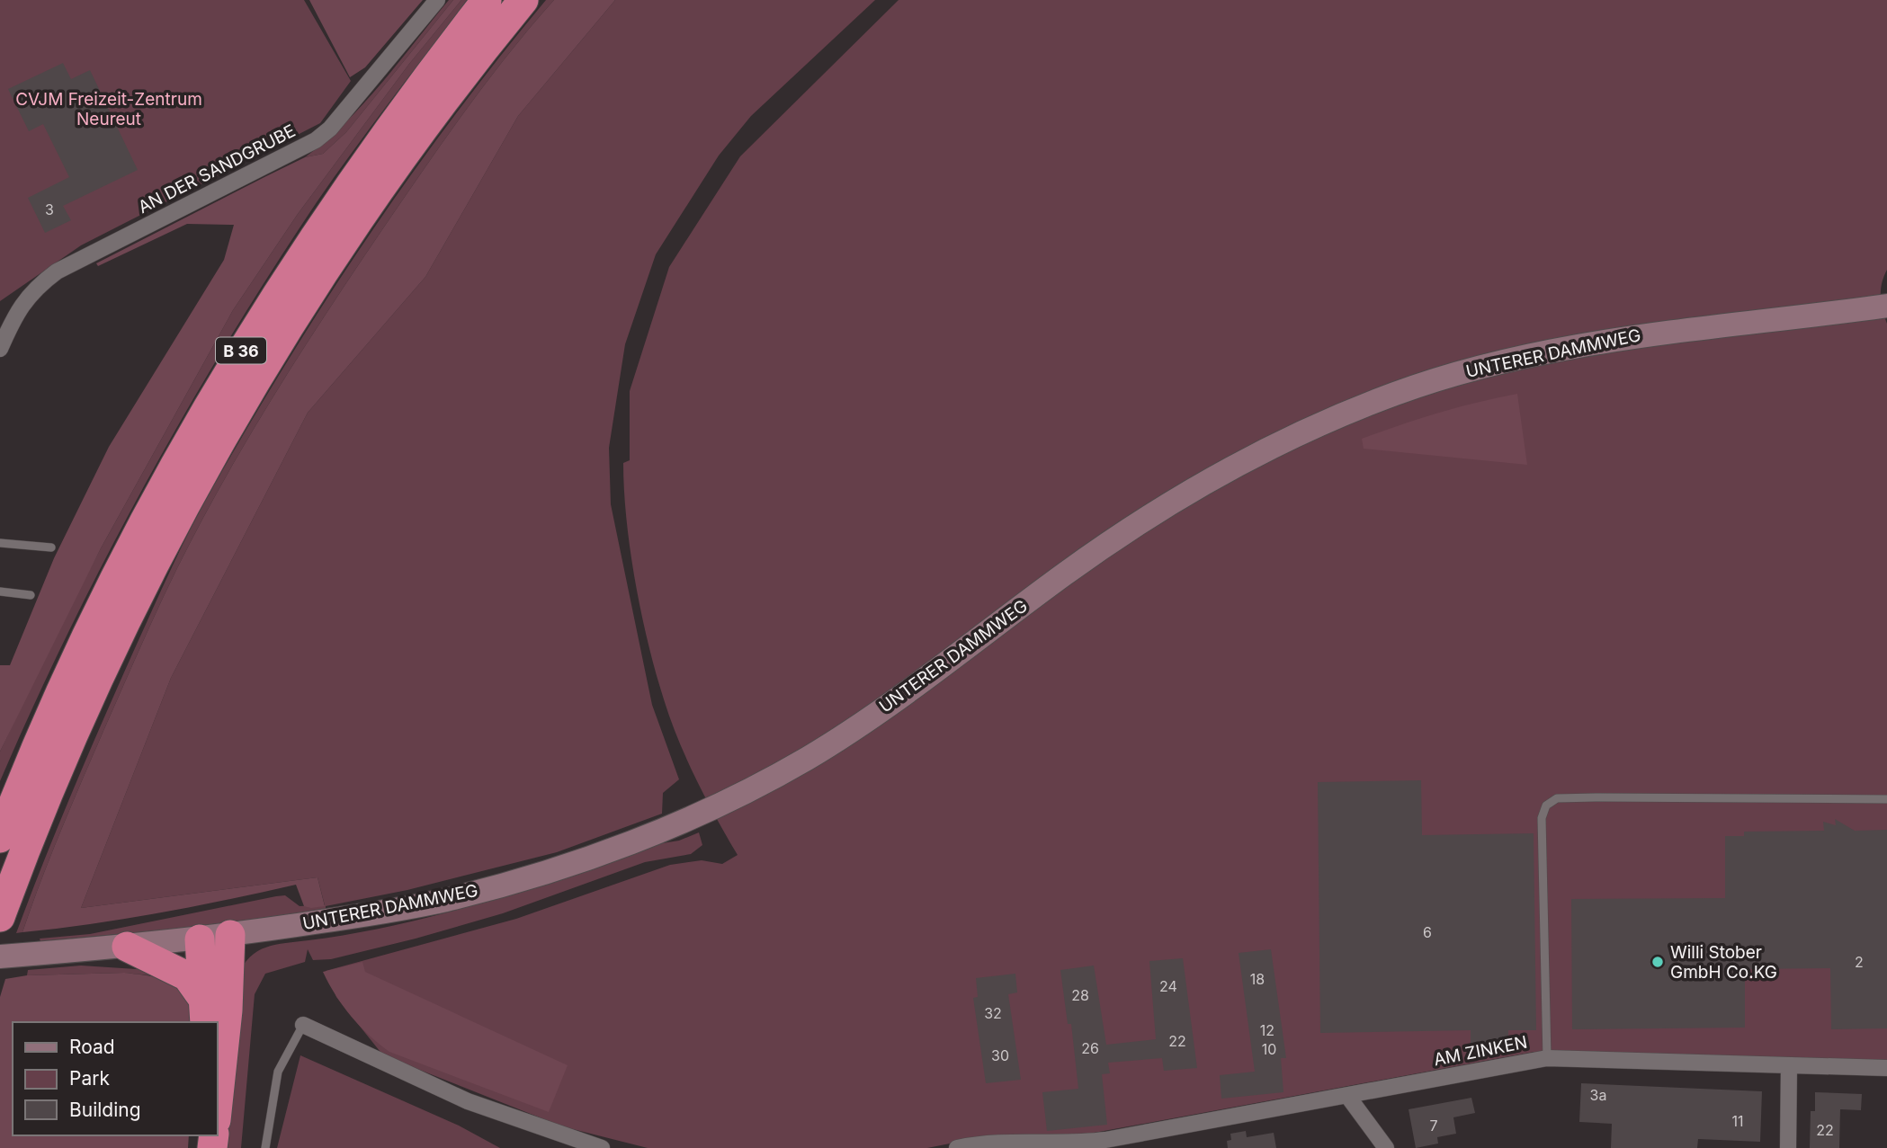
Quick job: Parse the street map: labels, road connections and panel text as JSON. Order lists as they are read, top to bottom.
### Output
{
  "streets": {
    "highway": ["B 36"],
    "main road": ["UNTERER DAMMWEG"],
    "street": ["AN DER SANDGRUBE", "AM ZINKEN"]
  },
  "parks": ["CVJM Freizeit-Zentrum Neureut"],
  "places": ["Willi Stober GmbH Co.KG"],
  "house_numbers": [
    "3",
    "6",
    "2",
    "18",
    "24",
    "28",
    "32",
    "12",
    "22",
    "26",
    "10",
    "30",
    "3a",
    "11",
    "7",
    "22"
  ],
  "legend": ["Road", "Park", "Building"]
}
